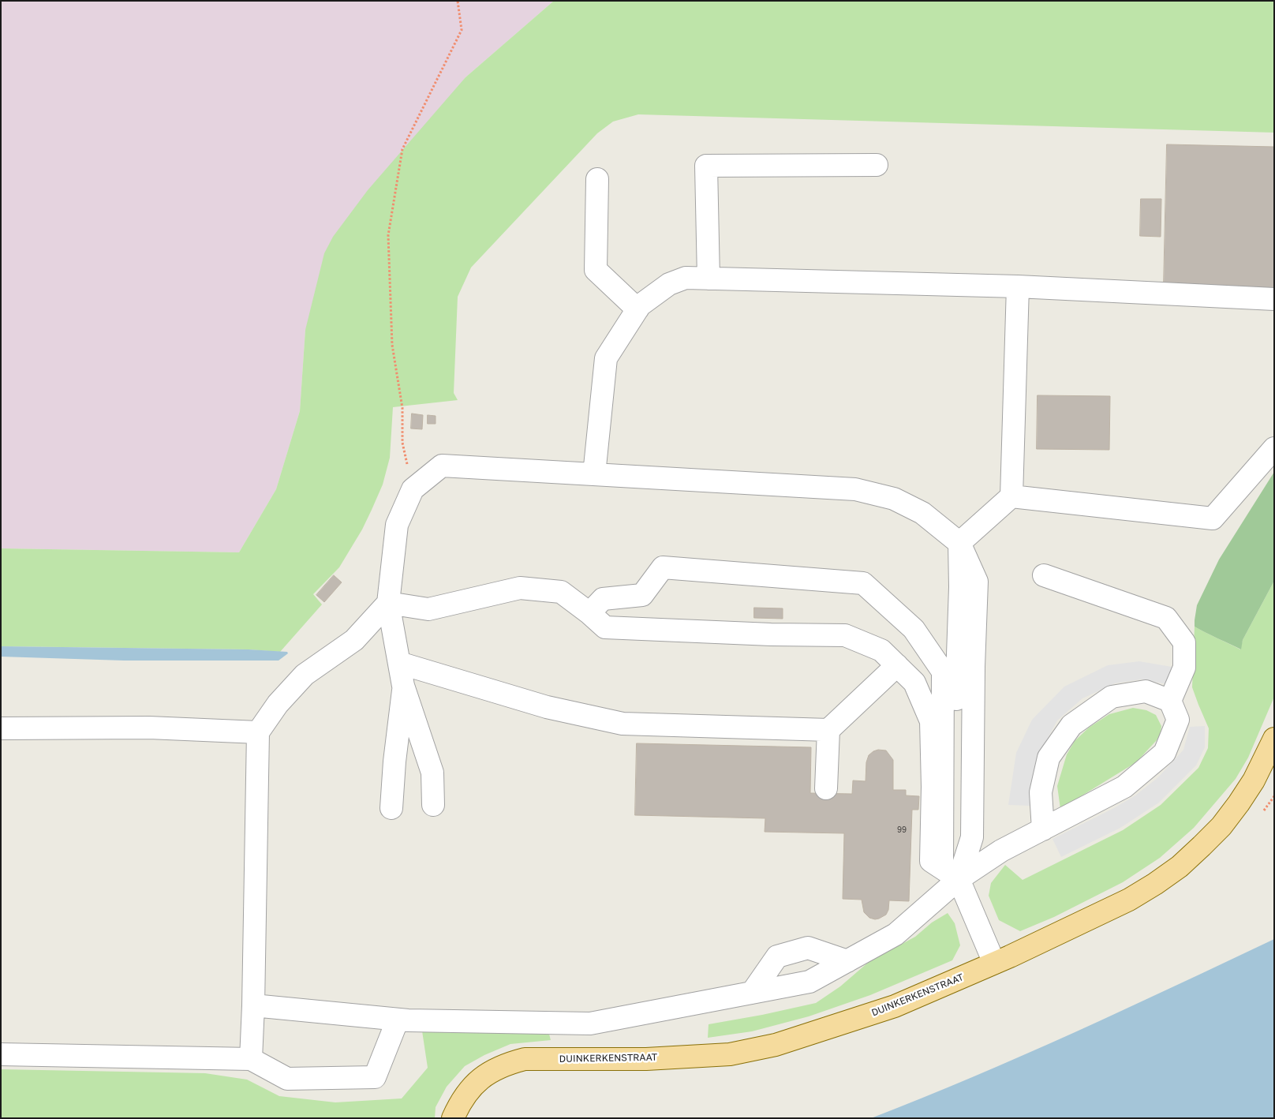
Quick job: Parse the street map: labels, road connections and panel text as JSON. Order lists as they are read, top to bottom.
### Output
{
  "streets": {
    "main road": ["DUINKERKENSTRAAT"]
  },
  "house_numbers": ["99"]
}
